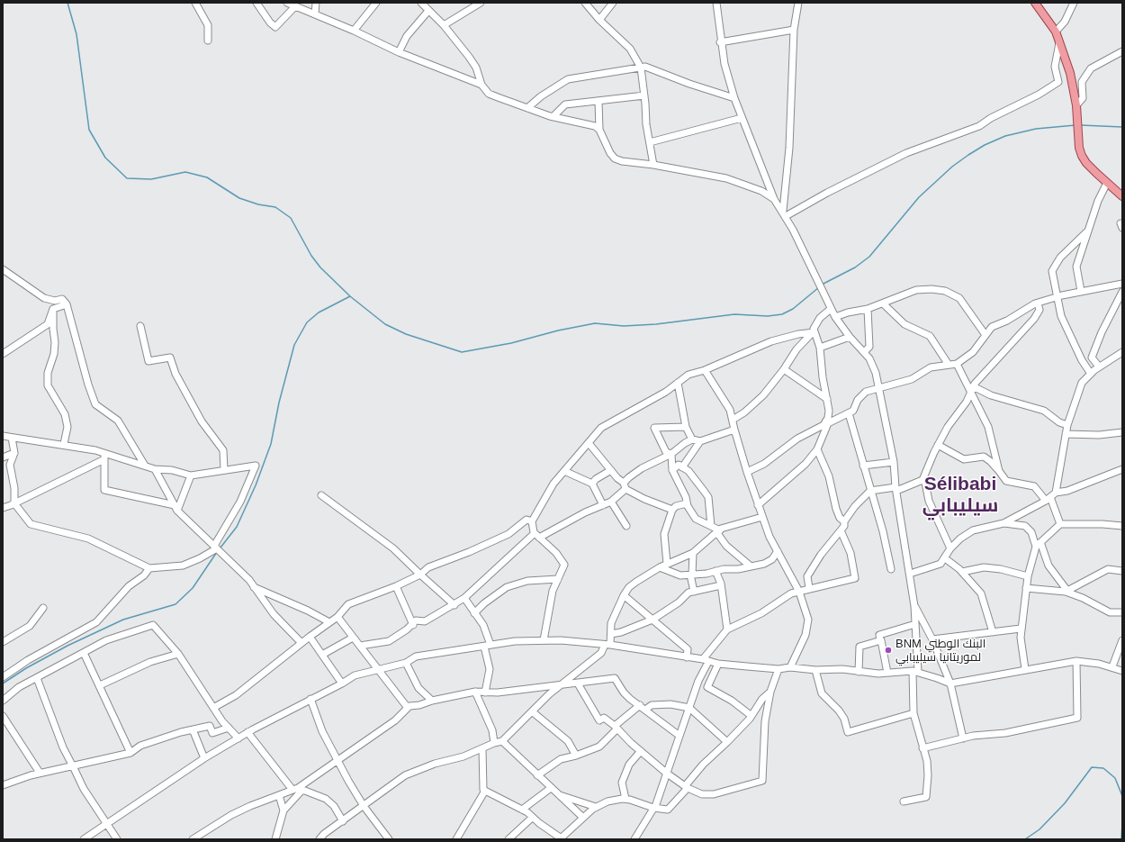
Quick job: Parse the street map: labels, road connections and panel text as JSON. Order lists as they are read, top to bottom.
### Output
{
  "districts": ["Sélibabi سيليبابي"],
  "places": ["BNM البنك الوطني لموريتانيا سيليبابي"]
}
